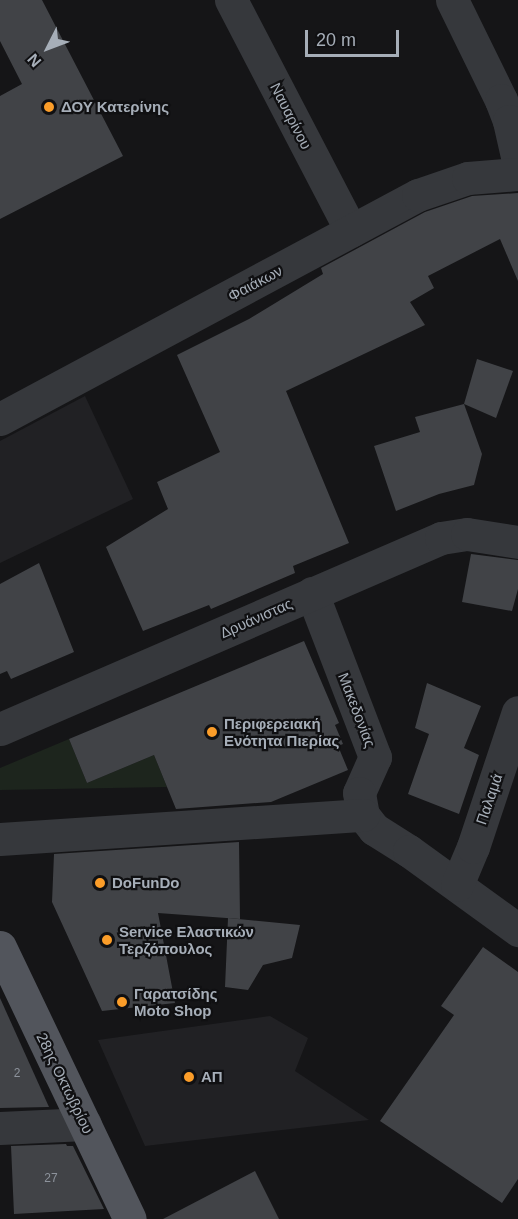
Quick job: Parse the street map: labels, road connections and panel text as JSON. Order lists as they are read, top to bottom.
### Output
{
  "streets": {
    "main road": ["28ης Οκτωβρίου"],
    "street": [
      "Ναυαρίνου",
      "Φαιάκων",
      "Δρυάνιστας",
      "Μακεδονίας",
      "Παλαμά"
    ]
  },
  "crossings": [
    ["Ναυαρίνου", "Φαιάκων"],
    ["Δρυάνιστας", "Μακεδονίας"]
  ],
  "places": [
    "ΔΟΥ Κατερίνης",
    "Περιφερειακή Ενότητα Πιερίας",
    "DoFunDo",
    "Service Ελαστικών Τερζόπουλος",
    "Γαρατσίδης Moto Shop",
    "ΑΠ"
  ],
  "house_numbers": ["2", "27"],
  "scale_bar": "20 m",
  "north": "bottom left"
}
